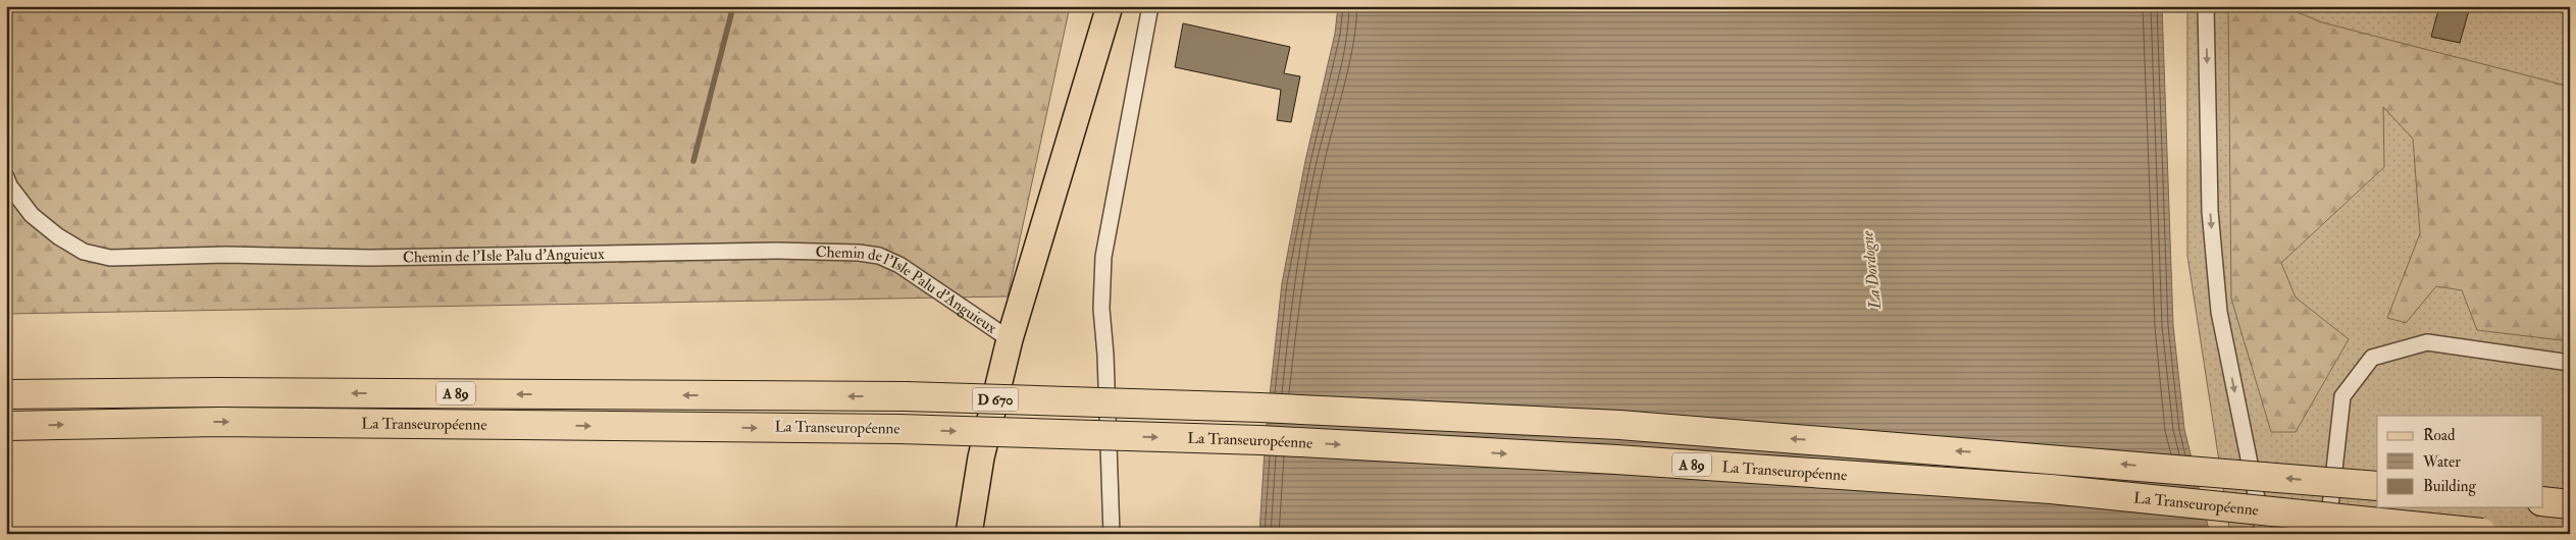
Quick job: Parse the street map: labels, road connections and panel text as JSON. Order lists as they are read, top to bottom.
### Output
{
  "streets": {
    "highway": ["A 89", "La Transeuropéenne"],
    "main road": ["D 670"],
    "street": ["Chemin de l'Isle Palu d’Anguieux"]
  },
  "crossings": [
    ["Chemin de l'Isle Palu d’Anguieux", "D 670"]
  ],
  "water": ["La Dordogne"],
  "legend": ["Road", "Water", "Building"]
}
